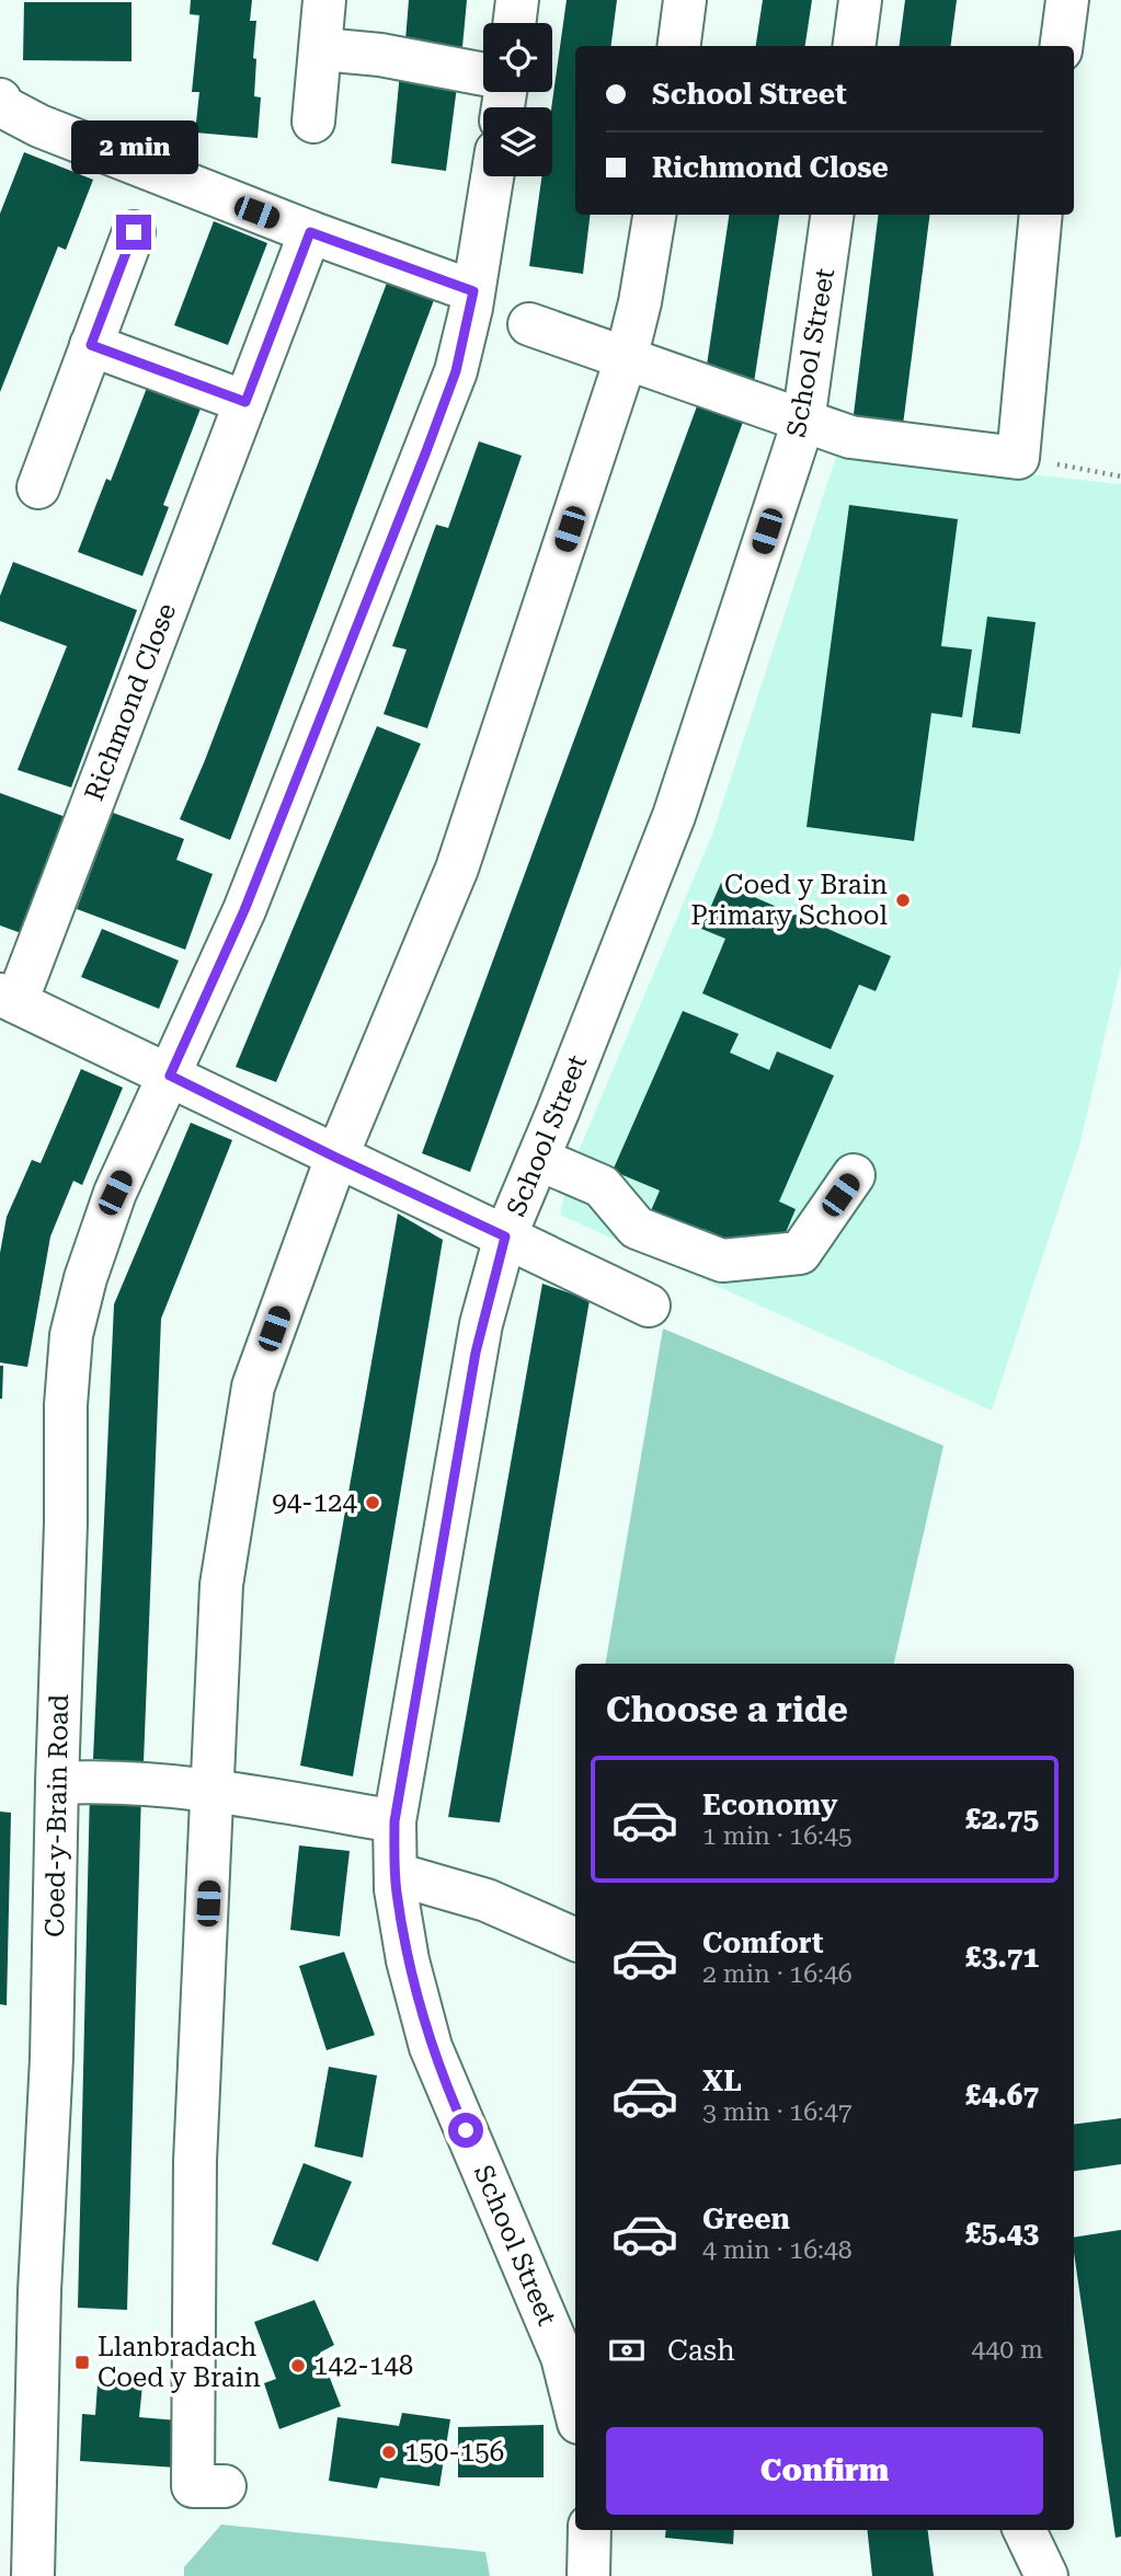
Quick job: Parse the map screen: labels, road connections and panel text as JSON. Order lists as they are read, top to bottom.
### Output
{
  "streets": {
    "street": ["School Street", "Richmond Close", "Coed-y-Brain Road"]
  },
  "places": {
    "other": [
      "Coed y Brain Primary School",
      "94-124",
      "142-148",
      "150-156"
    ],
    "transit": ["Llanbradach Coed y Brain"]
  },
  "page": {
    "banner": ["School Street", "Richmond Close"],
    "bubble": "2 min",
    "heading": "Choose a ride",
    "list": [
      {
        "name": "Economy",
        "note": "1 min · 16:45",
        "value": "£2.75"
      },
      {
        "name": "Comfort",
        "note": "2 min · 16:46",
        "value": "£3.71"
      },
      {
        "name": "XL",
        "note": "3 min · 16:47",
        "value": "£4.67"
      },
      {
        "name": "Green",
        "note": "4 min · 16:48",
        "value": "£5.43"
      }
    ],
    "pay": ["Cash", "440 m"],
    "buttons": "Confirm"
  }
}
